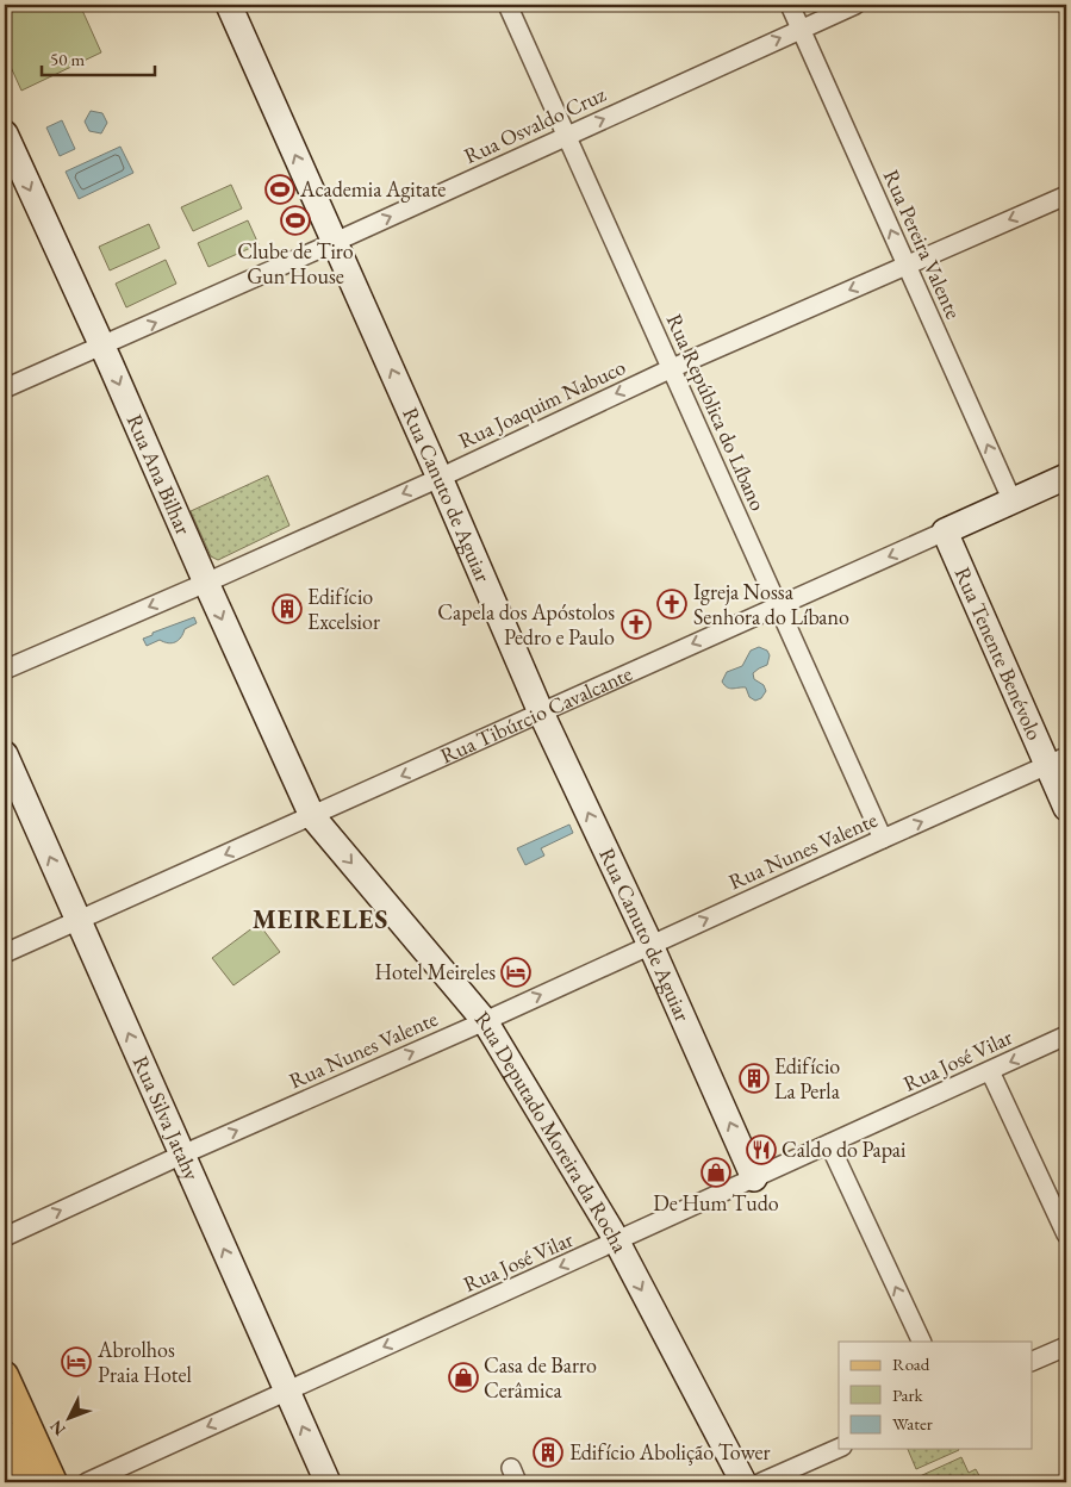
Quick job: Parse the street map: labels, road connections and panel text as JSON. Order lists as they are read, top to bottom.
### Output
{
  "streets": {
    "street": [
      "Rua Osvaldo Cruz",
      "Rua Pereira Valente",
      "Rua Joaquim Nabuco",
      "Rua República do Líbano",
      "Rua Ana Bilhar",
      "Rua Canuto de Aguiar",
      "Rua Tenente Benévolo",
      "Rua Tibúrcio Cavalcante",
      "Rua Nunes Valente",
      "Rua José Vilar",
      "Rua Silva Jatahy",
      "Rua Deputado Moreira da Rocha"
    ]
  },
  "crossings": [
    ["Rua Osvaldo Cruz", "Rua Pereira Valente"],
    ["Rua Osvaldo Cruz", "Rua República do Líbano"],
    ["Rua Osvaldo Cruz", "Rua Ana Bilhar"],
    ["Rua Osvaldo Cruz", "Rua Canuto de Aguiar"],
    ["Rua Pereira Valente", "Rua Joaquim Nabuco"],
    ["Rua Pereira Valente", "Rua Tibúrcio Cavalcante"],
    ["Rua Joaquim Nabuco", "Rua República do Líbano"],
    ["Rua Joaquim Nabuco", "Rua Ana Bilhar"],
    ["Rua Joaquim Nabuco", "Rua Canuto de Aguiar"],
    ["Rua República do Líbano", "Rua Tibúrcio Cavalcante"],
    ["Rua República do Líbano", "Rua Nunes Valente"],
    ["Rua Ana Bilhar", "Rua Tibúrcio Cavalcante"],
    ["Rua Ana Bilhar", "Rua Deputado Moreira da Rocha"],
    ["Rua Canuto de Aguiar", "Rua Tibúrcio Cavalcante"],
    ["Rua Canuto de Aguiar", "Rua Nunes Valente"],
    ["Rua Canuto de Aguiar", "Rua José Vilar"],
    ["Rua Tenente Benévolo", "Rua Tibúrcio Cavalcante"],
    ["Rua Tenente Benévolo", "Rua Nunes Valente"],
    ["Rua Tibúrcio Cavalcante", "Rua Silva Jatahy"],
    ["Rua Tibúrcio Cavalcante", "Rua Deputado Moreira da Rocha"],
    ["Rua Nunes Valente", "Rua Silva Jatahy"],
    ["Rua Nunes Valente", "Rua Deputado Moreira da Rocha"],
    ["Rua José Vilar", "Rua Silva Jatahy"],
    ["Rua José Vilar", "Rua Deputado Moreira da Rocha"]
  ],
  "one_way": [
    "Rua Osvaldo Cruz",
    "Rua Pereira Valente",
    "Rua Joaquim Nabuco",
    "Rua Ana Bilhar",
    "Rua Canuto de Aguiar",
    "Rua Tibúrcio Cavalcante",
    "Rua Nunes Valente",
    "Rua José Vilar",
    "Rua Silva Jatahy",
    "Rua Deputado Moreira da Rocha"
  ],
  "districts": ["MEIRELES"],
  "places": {
    "sports": ["Academia Agitate", "Clube de Tiro Gun House"],
    "church": ["Igreja Nossa Senhora do Líbano", "Capela dos Apóstolos Pedro e Paulo"],
    "building": ["Edifício Excelsior", "Edifício La Perla", "Edifício Abolição Tower"],
    "hotel": ["Hotel Meireles", "Abrolhos Praia Hotel"],
    "restaurant": ["Caldo do Papai"],
    "shop": ["De Hum Tudo", "Casa de Barro Cerâmica"]
  },
  "legend": ["Road", "Park", "Water"],
  "scale_bar": "50 m",
  "north": "bottom left"
}
